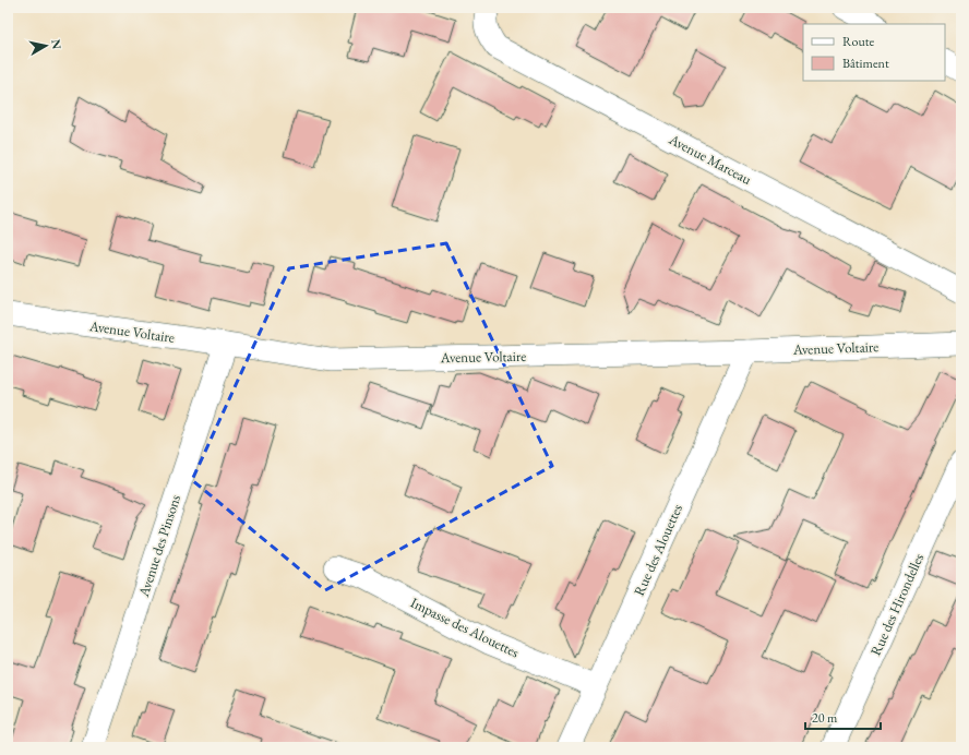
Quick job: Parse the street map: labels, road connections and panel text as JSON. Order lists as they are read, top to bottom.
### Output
{
  "streets": {
    "street": [
      "Avenue Marceau",
      "Avenue Voltaire",
      "Avenue des Pinsons",
      "Rue des Alouettes",
      "Rue des Hirondelles",
      "Impasse des Alouettes"
    ]
  },
  "crossings": [
    ["Avenue Voltaire", "Avenue des Pinsons"],
    ["Avenue Voltaire", "Rue des Alouettes"],
    ["Rue des Alouettes", "Impasse des Alouettes"]
  ],
  "legend": ["Route", "Bâtiment"],
  "scale_bar": "20 m",
  "north": "right"
}
